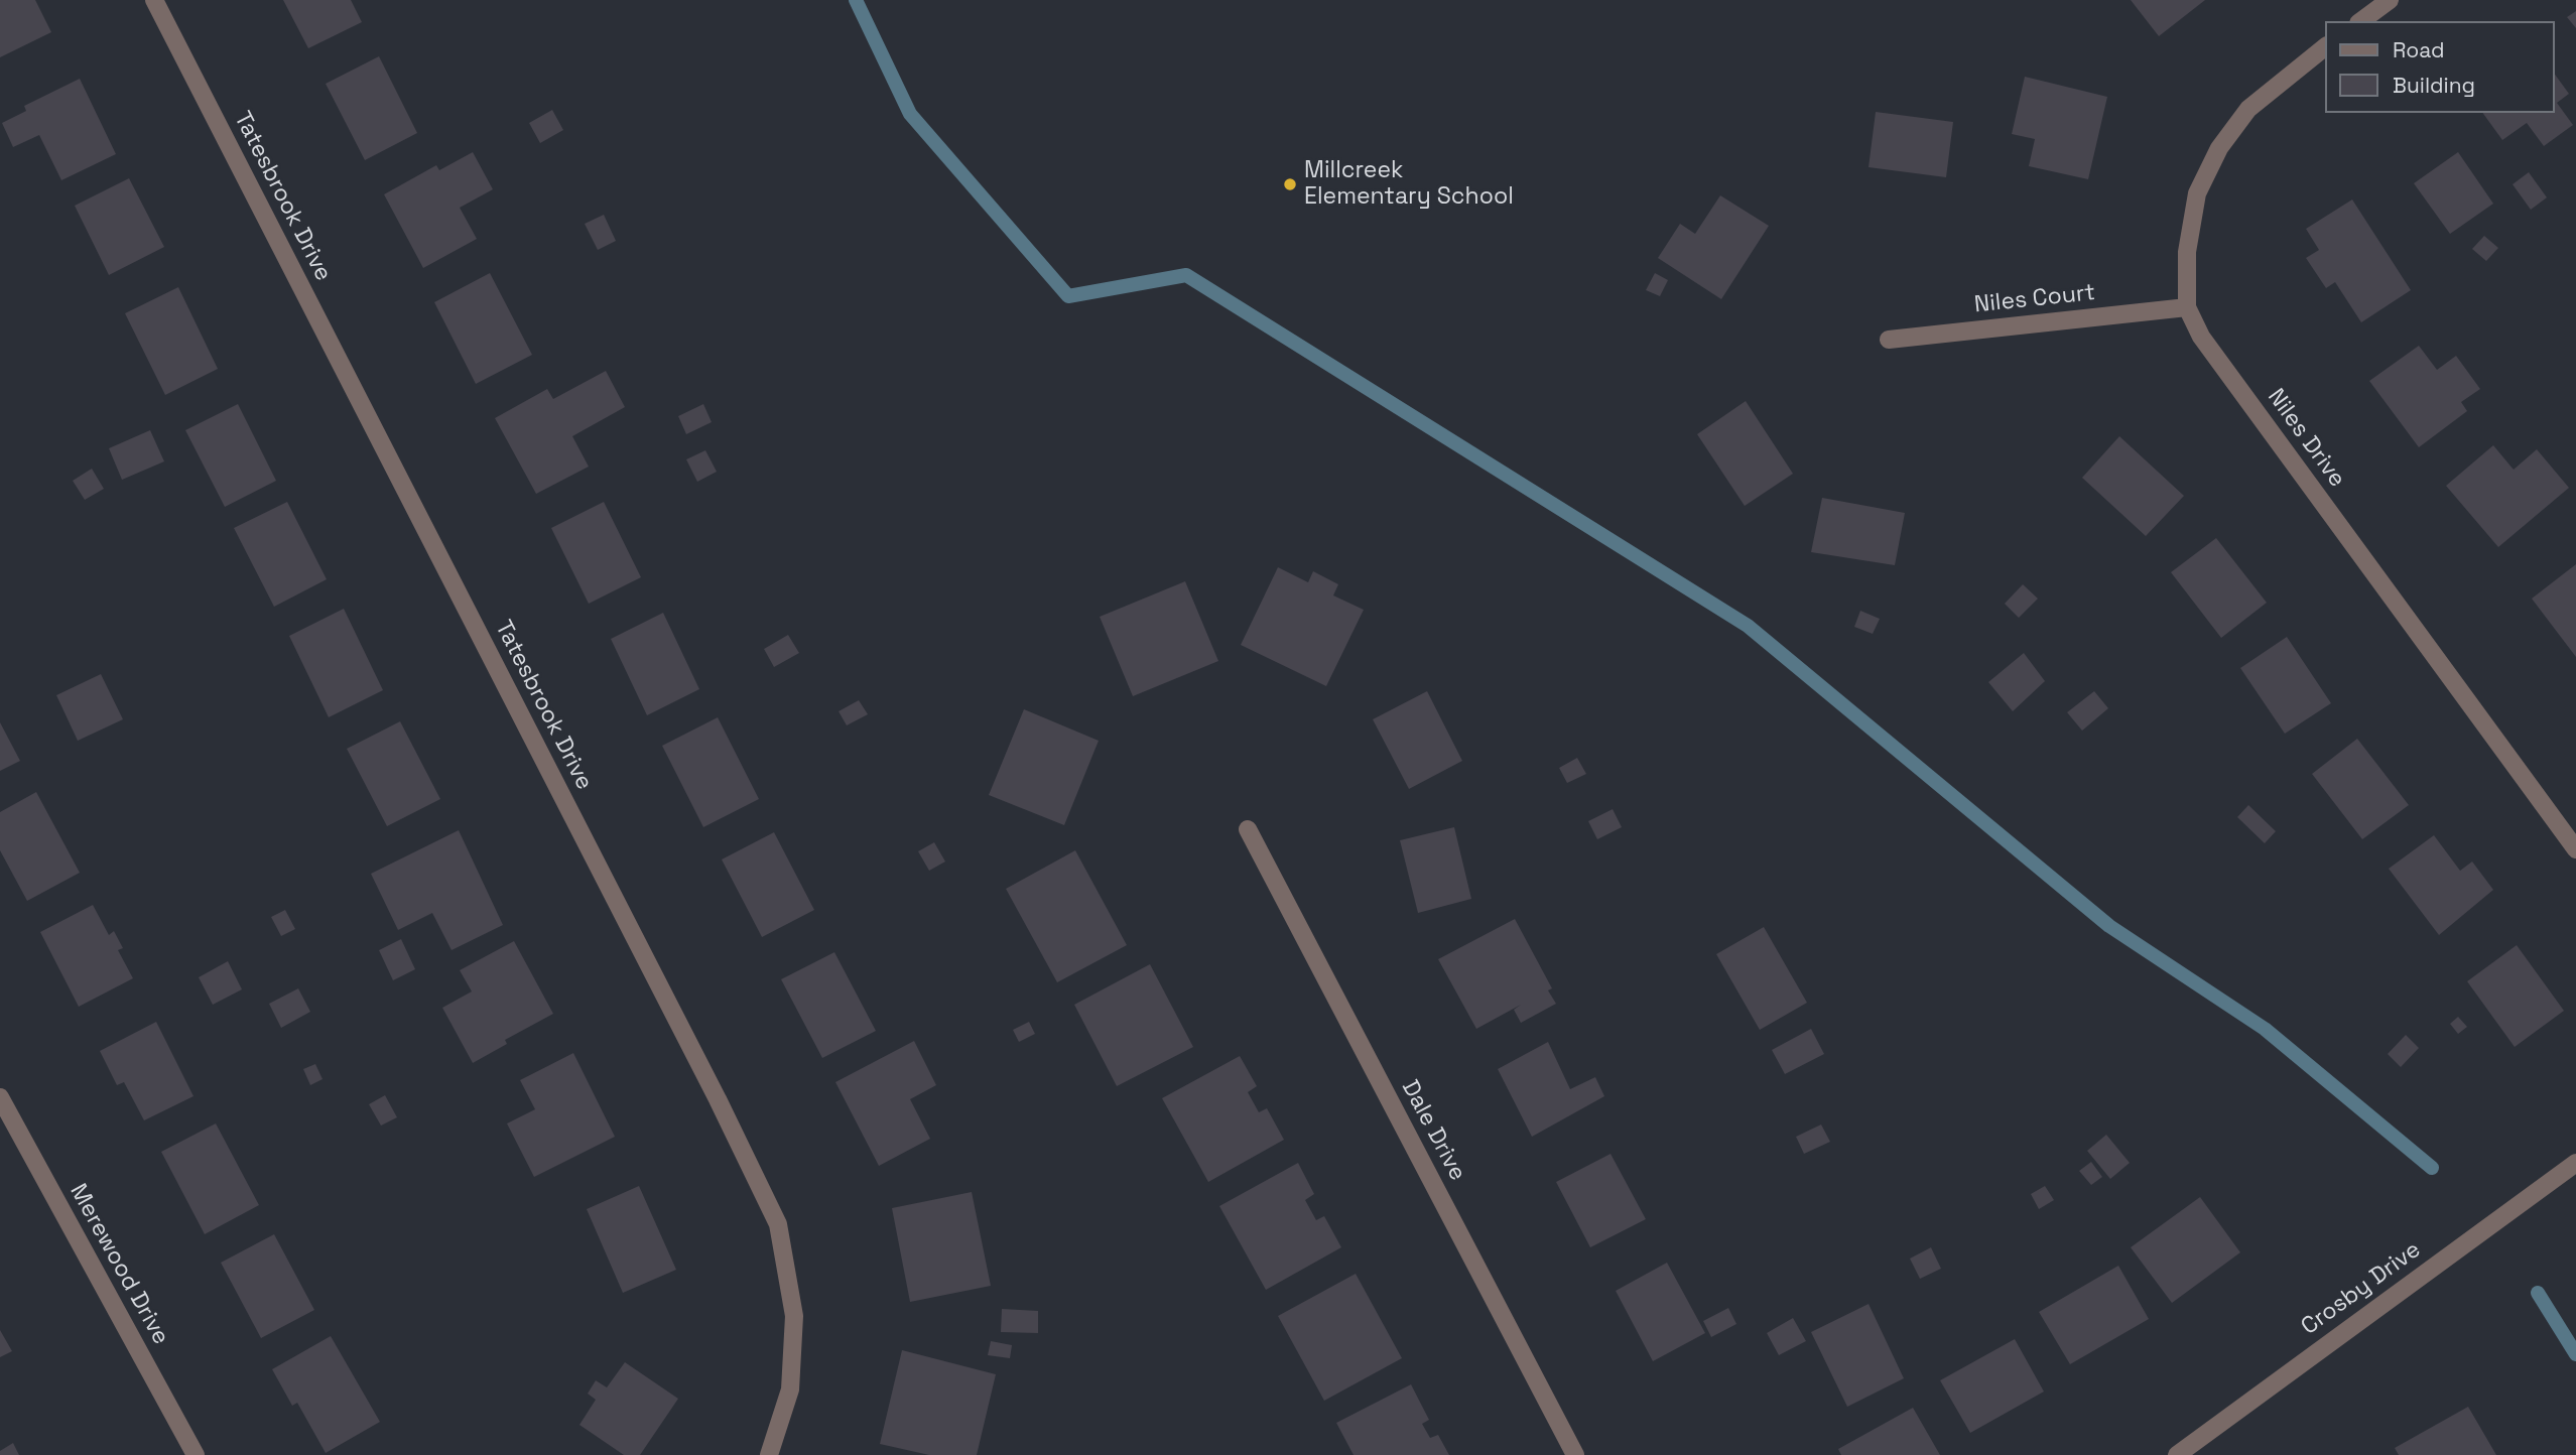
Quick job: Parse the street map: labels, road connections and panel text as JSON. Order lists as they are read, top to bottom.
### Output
{
  "streets": {
    "street": [
      "Tatesbrook Drive",
      "Niles Court",
      "Niles Drive",
      "Dale Drive",
      "Merewood Drive",
      "Crosby Drive"
    ]
  },
  "crossings": [
    ["Niles Court", "Niles Drive"]
  ],
  "places": ["Millcreek Elementary School"],
  "legend": ["Road", "Building"]
}
